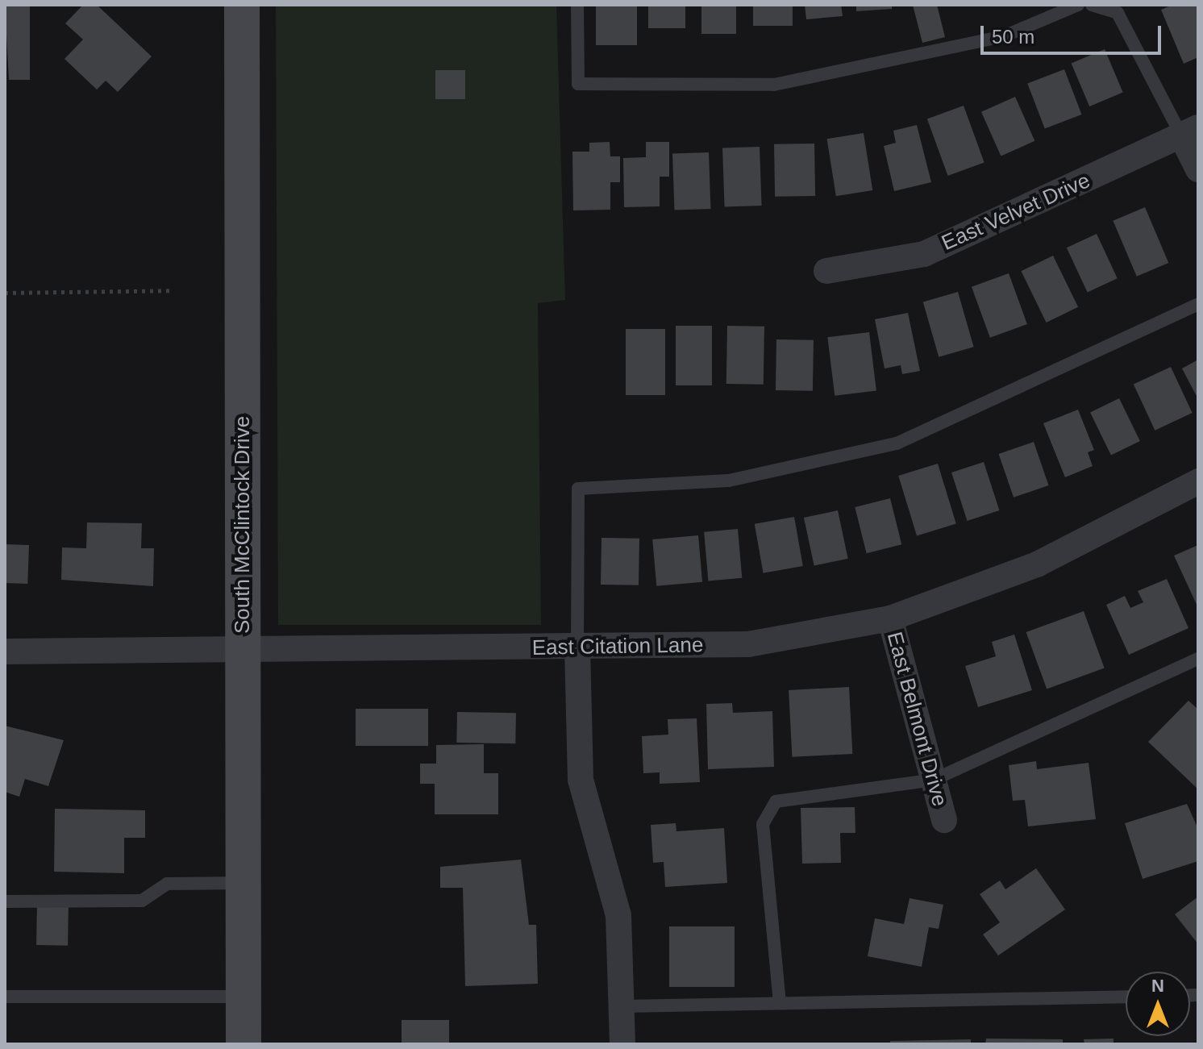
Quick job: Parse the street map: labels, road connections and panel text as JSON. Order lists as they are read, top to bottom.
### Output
{
  "streets": {
    "main road": ["South McClintock Drive"],
    "street": ["East Velvet Drive", "East Citation Lane", "East Belmont Drive"]
  },
  "crossings": [
    ["South McClintock Drive", "East Citation Lane"],
    ["East Citation Lane", "East Belmont Drive"]
  ],
  "scale_bar": "50 m",
  "north": "top"
}
